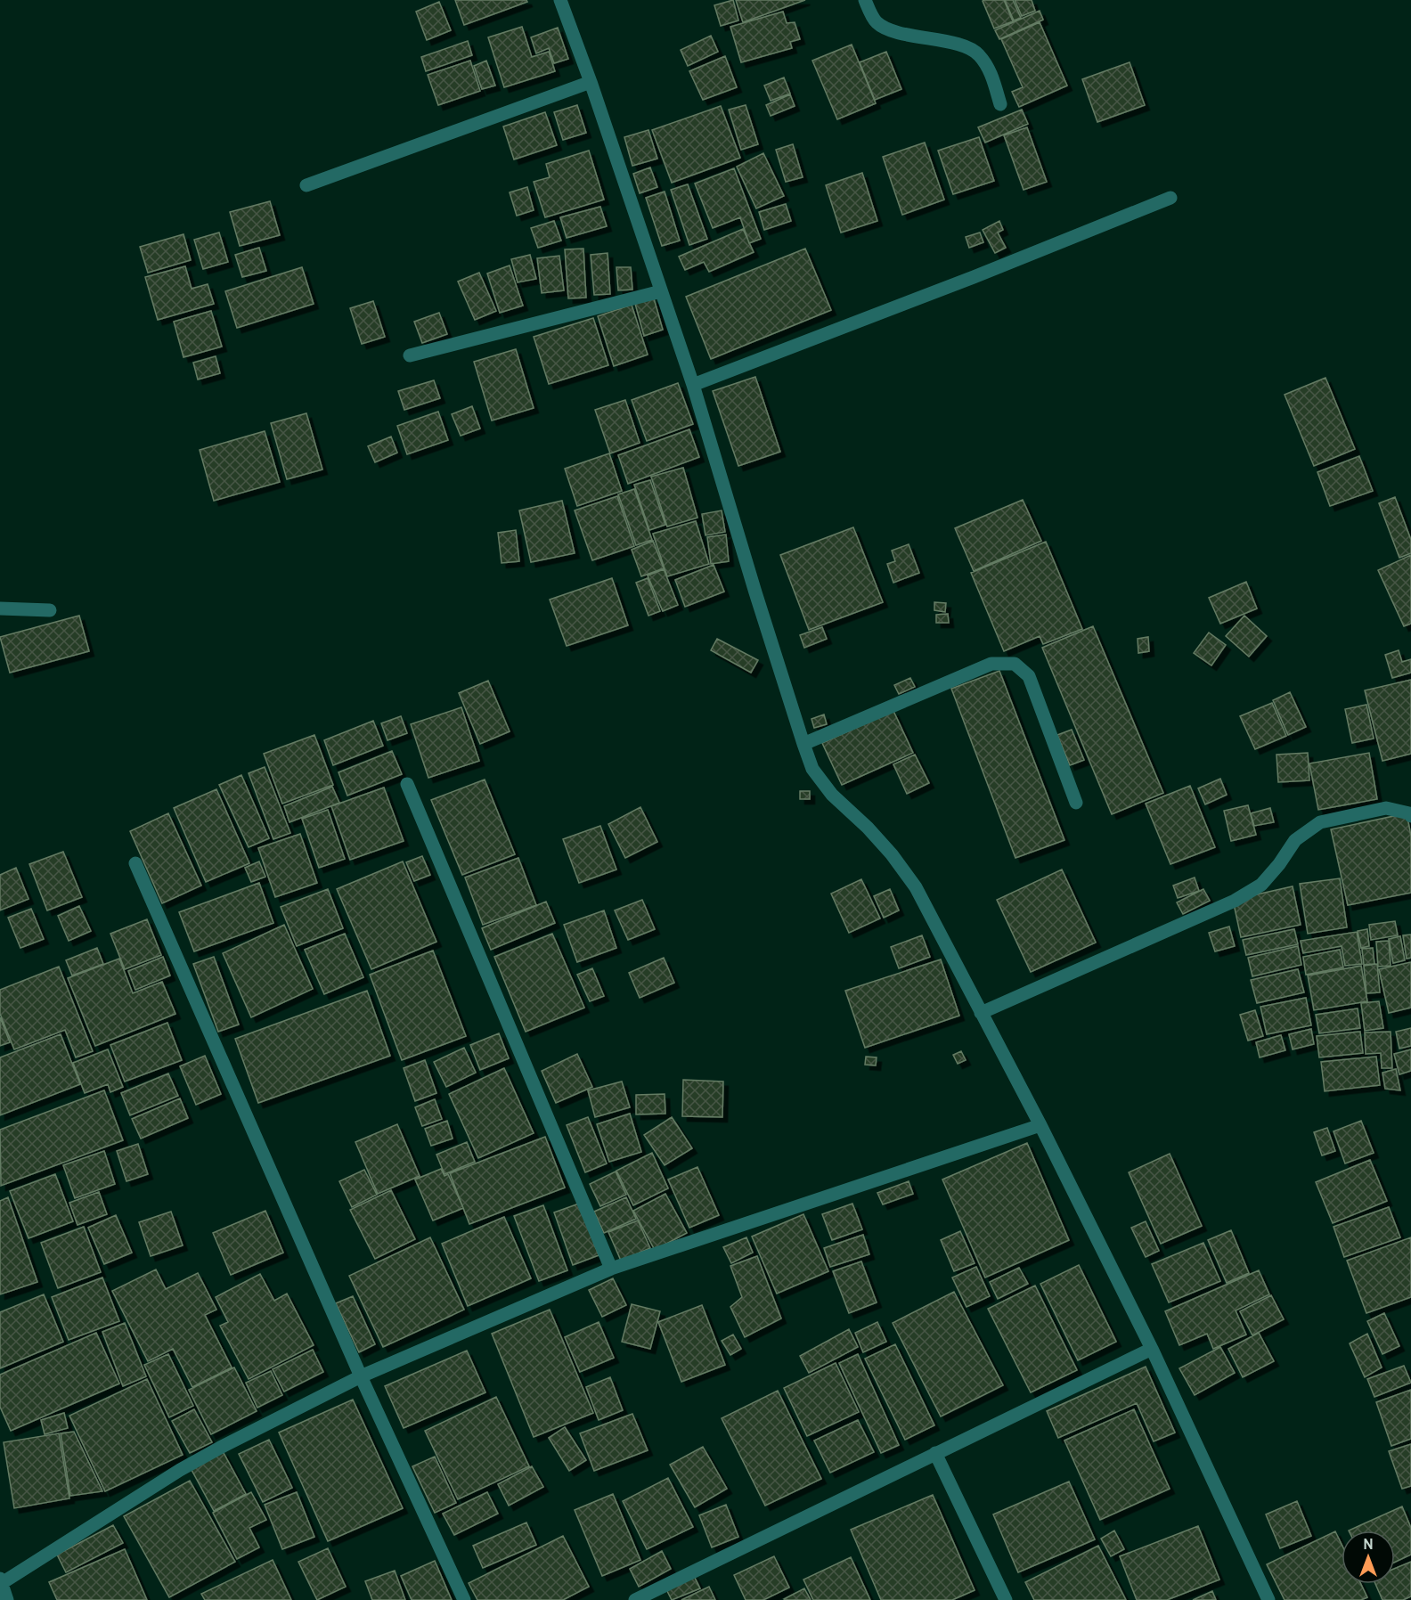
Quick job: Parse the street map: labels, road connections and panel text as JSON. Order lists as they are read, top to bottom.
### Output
{
  "north": "top"
}
